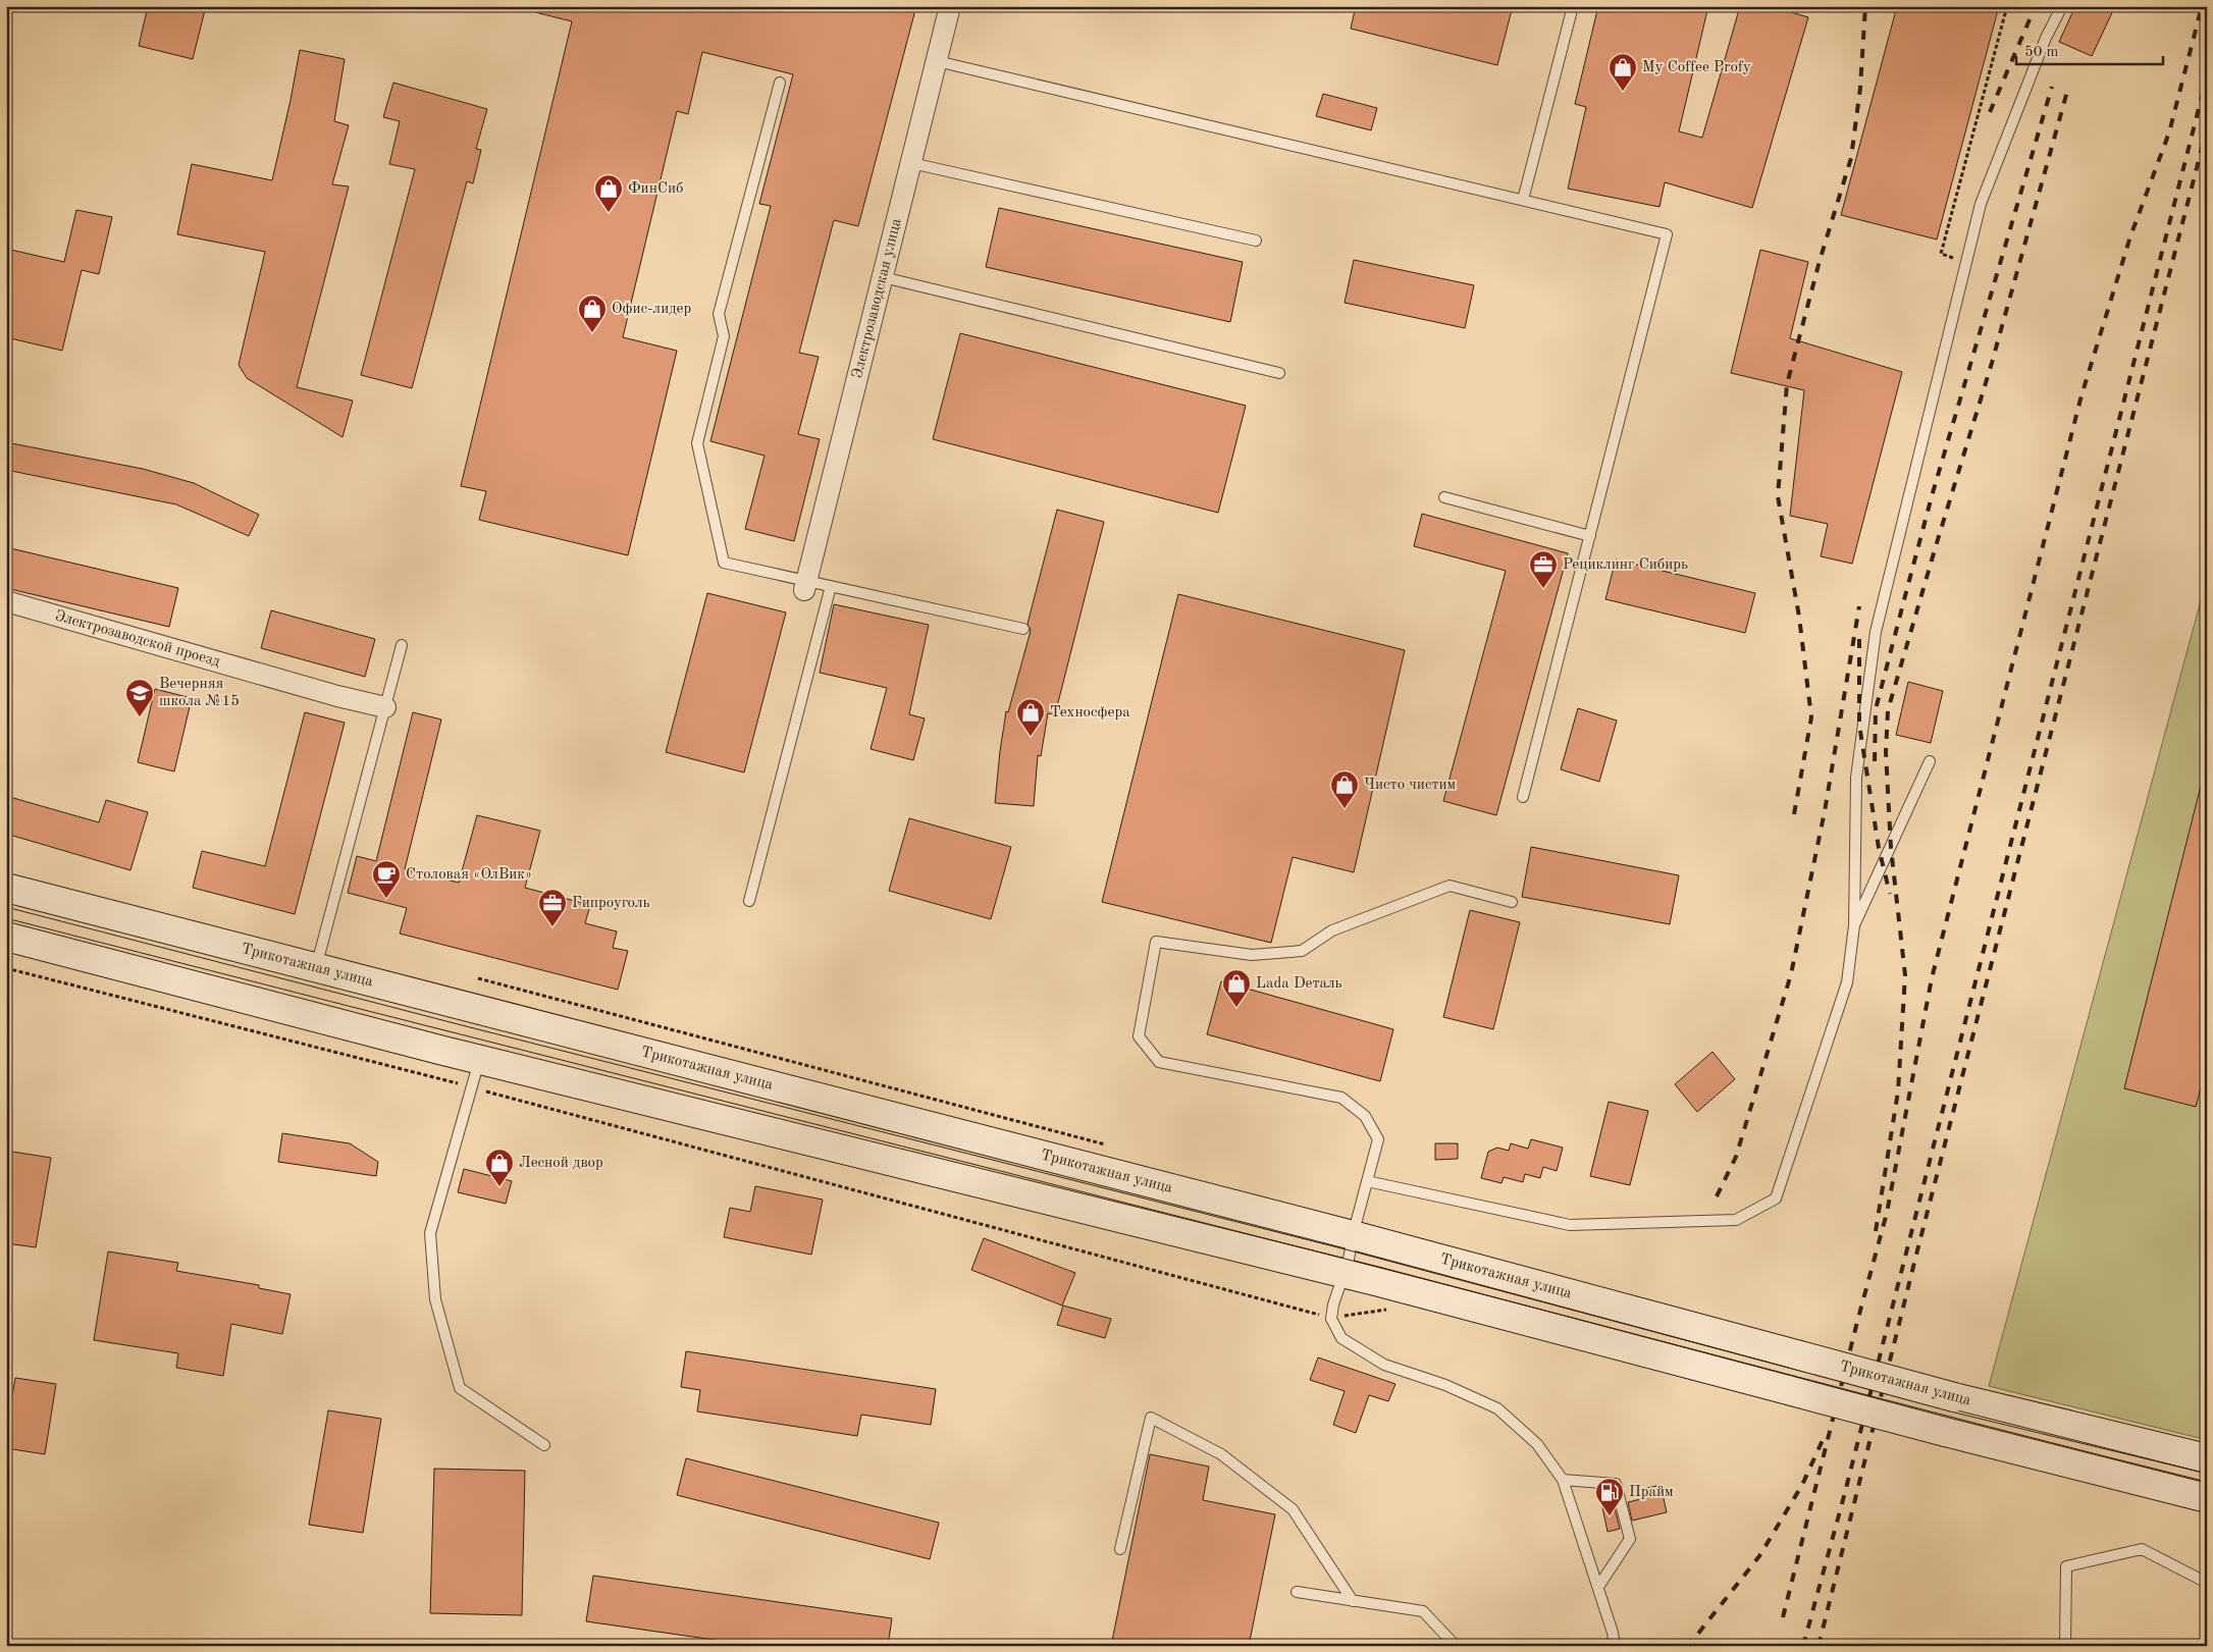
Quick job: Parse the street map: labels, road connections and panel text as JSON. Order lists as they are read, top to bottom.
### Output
{
  "streets": {
    "main road": ["Трикотажная улица"],
    "street": ["Электрозаводская улица", "Электрозаводской проезд"]
  },
  "places": {
    "shop": [
      "My Coffee Profy",
      "ФинСиб",
      "Офис-лидер",
      "Техносфера",
      "Чисто чистим",
      "Lada Dеталь",
      "Лесной двор"
    ],
    "office": ["Рециклинг Сибирь", "Гипроуголь"],
    "school or university": ["Вечерняя школа №15"],
    "cafe": ["Столовая «ОлВик»"],
    "fuel station": ["Прайм"]
  },
  "scale_bar": "50 m"
}
